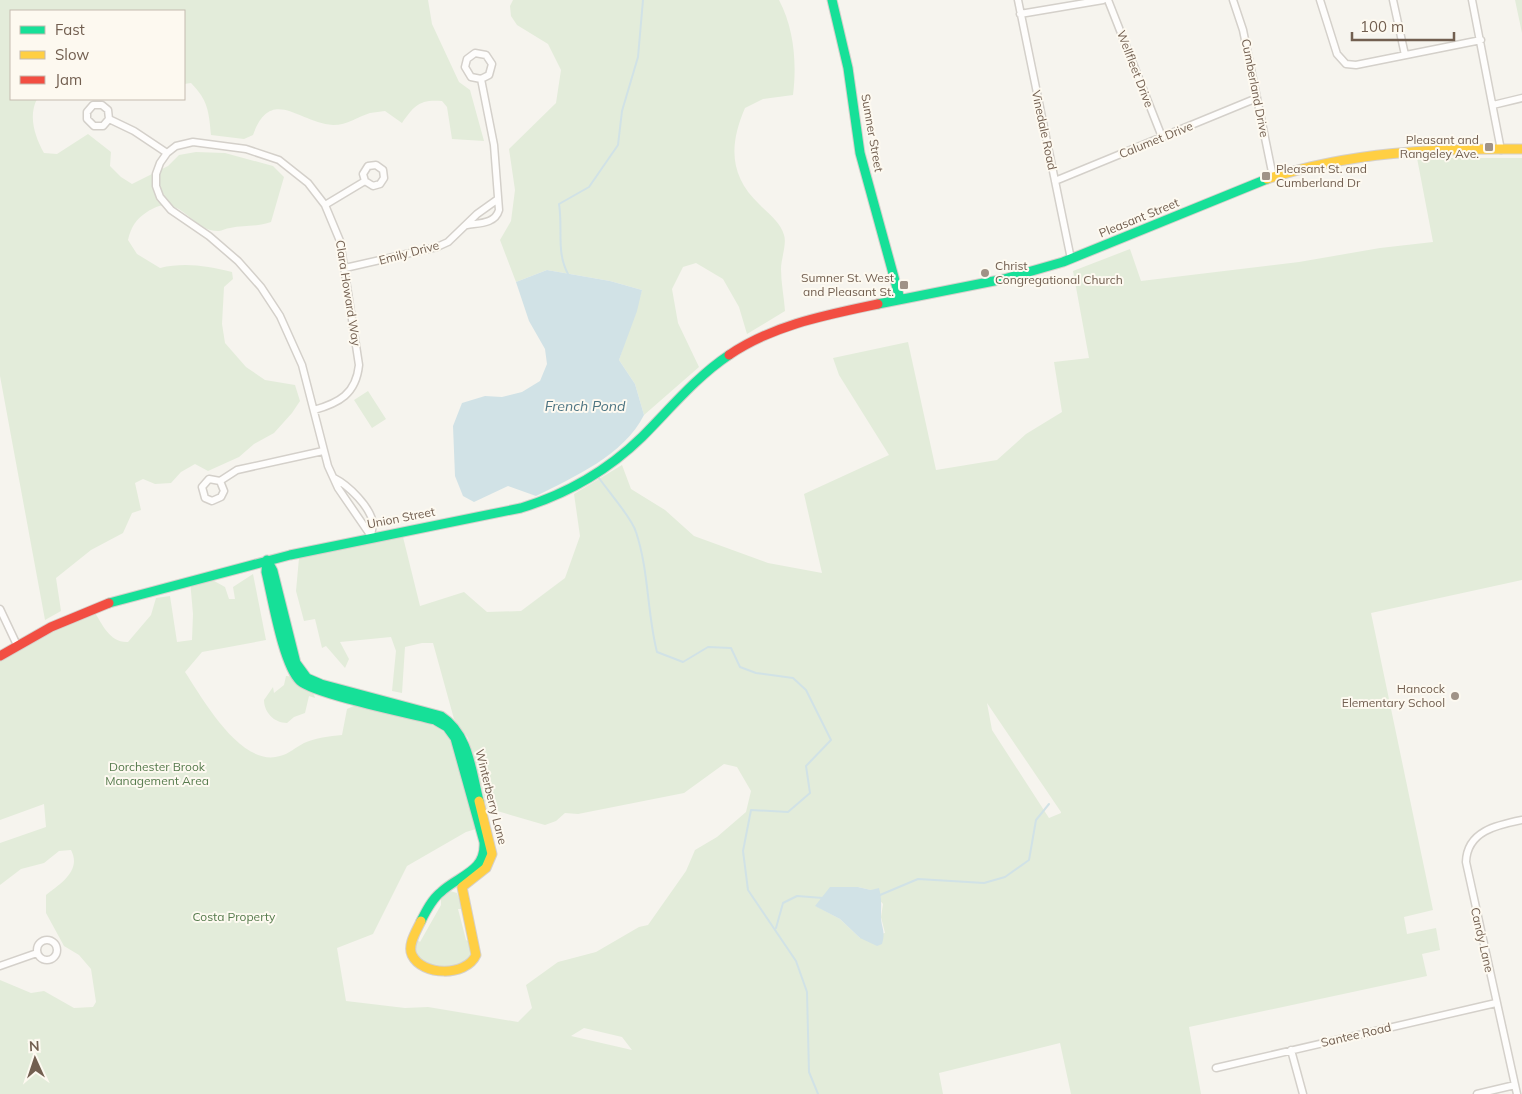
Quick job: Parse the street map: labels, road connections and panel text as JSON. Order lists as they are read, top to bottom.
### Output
{
  "streets": {
    "main road": [
      "Sumner Street",
      "Pleasant Street",
      "Union Street",
      "Winterberry Lane"
    ],
    "street": [
      "Wellfleet Drive",
      "Cumberland Drive",
      "Vinedale Road",
      "Calumet Drive",
      "Emily Drive",
      "Clara Howard Way",
      "Candy Lane",
      "Santee Road"
    ]
  },
  "crossings": [
    ["Wellfleet Drive", "Calumet Drive"],
    ["Cumberland Drive", "Calumet Drive"],
    ["Cumberland Drive", "Pleasant Street"],
    ["Vinedale Road", "Calumet Drive"],
    ["Vinedale Road", "Pleasant Street"],
    ["Sumner Street", "Pleasant Street"],
    ["Pleasant Street", "Union Street"],
    ["Emily Drive", "Clara Howard Way"],
    ["Union Street", "Winterberry Lane"],
    ["Candy Lane", "Santee Road"]
  ],
  "water": ["French Pond"],
  "parks": ["Dorchester Brook Management Area", "Costa Property"],
  "places": {
    "transit": ["Pleasant and Rangeley Ave.", "Pleasant St. and Cumberland Dr", "Sumner St. West and Pleasant St."],
    "other": ["Christ Congregational Church", "Hancock Elementary School"]
  },
  "legend": ["Fast", "Slow", "Jam"],
  "scale_bar": "100 m",
  "north": "top"
}
